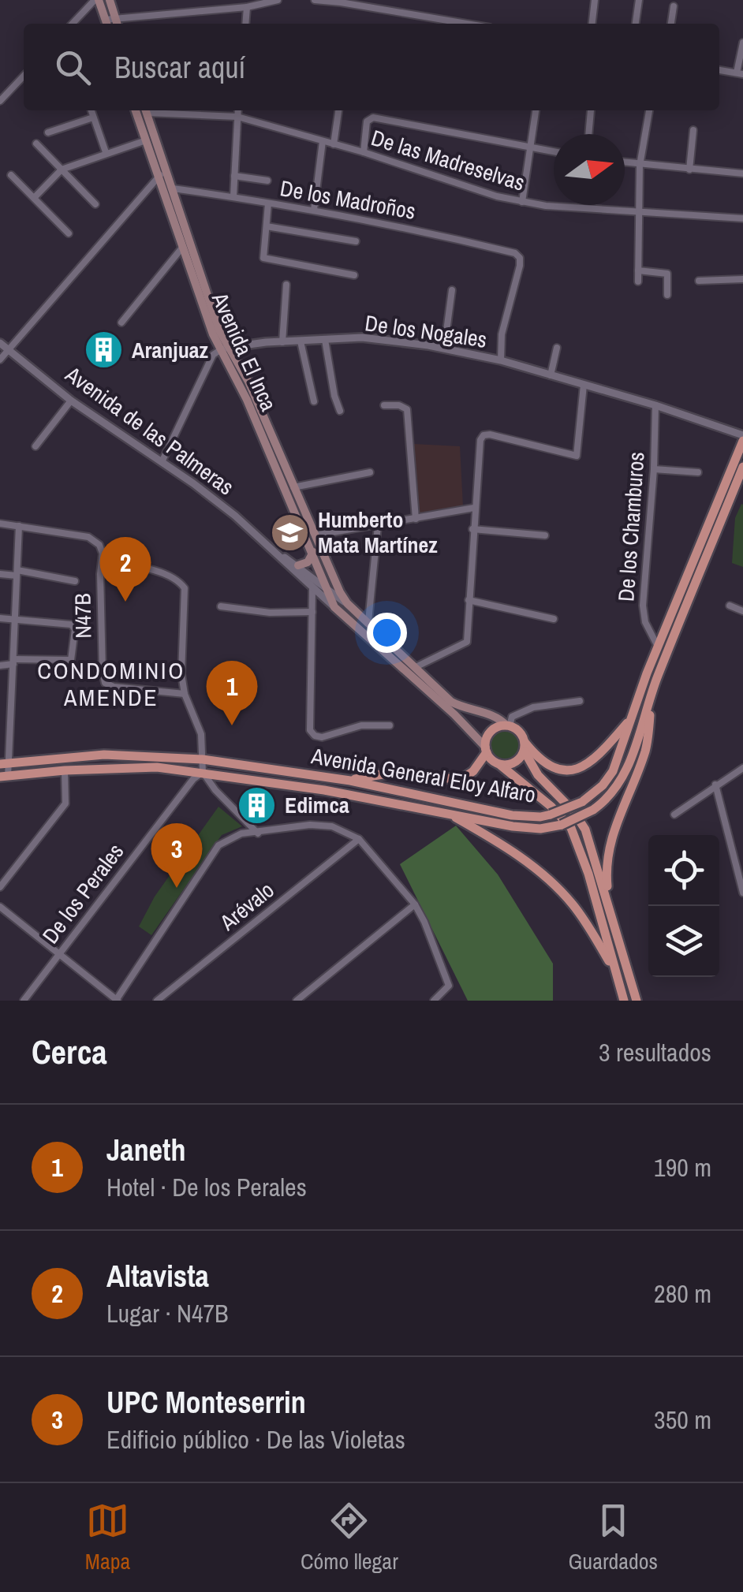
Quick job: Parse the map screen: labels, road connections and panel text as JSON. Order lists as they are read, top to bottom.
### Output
{
  "streets": {
    "main road": ["Avenida El Inca", "Avenida de las Palmeras", "Avenida General Eloy Alfaro"],
    "street": [
      "De las Madreselvas",
      "De los Madroños",
      "De los Nogales",
      "De los Chamburos",
      "N47B",
      "De los Perales",
      "Arévalo"
    ]
  },
  "crossings": [
    ["De los Madroños", "De los Nogales"],
    ["De los Madroños", "Avenida El Inca"],
    ["De los Nogales", "Avenida El Inca"],
    ["De los Nogales", "De los Chamburos"],
    ["De los Nogales", "Avenida General Eloy Alfaro"],
    ["Avenida El Inca", "Avenida de las Palmeras"],
    ["De los Chamburos", "Avenida General Eloy Alfaro"],
    ["Avenida General Eloy Alfaro", "De los Perales"]
  ],
  "districts": ["CONDOMINIO AMENDE"],
  "places": {
    "building": ["Aranjuaz", "Edimca"],
    "school or university": ["Humberto Mata Martínez"]
  },
  "north": "right",
  "page": {
    "search": "Buscar aquí",
    "pins": ["2", "1", "3"],
    "heading": ["Cerca", "3 resultados"],
    "list": [
      {
        "mark": "1",
        "name": "Janeth",
        "note": "Hotel · De los Perales",
        "value": "190 m"
      },
      {
        "mark": "2",
        "name": "Altavista",
        "note": "Lugar · N47B",
        "value": "280 m"
      },
      {
        "mark": "3",
        "name": "UPC Monteserrin",
        "note": "Edificio público · De las Violetas",
        "value": "350 m"
      }
    ],
    "nav": ["Mapa", "Cómo llegar", "Guardados"]
  }
}
